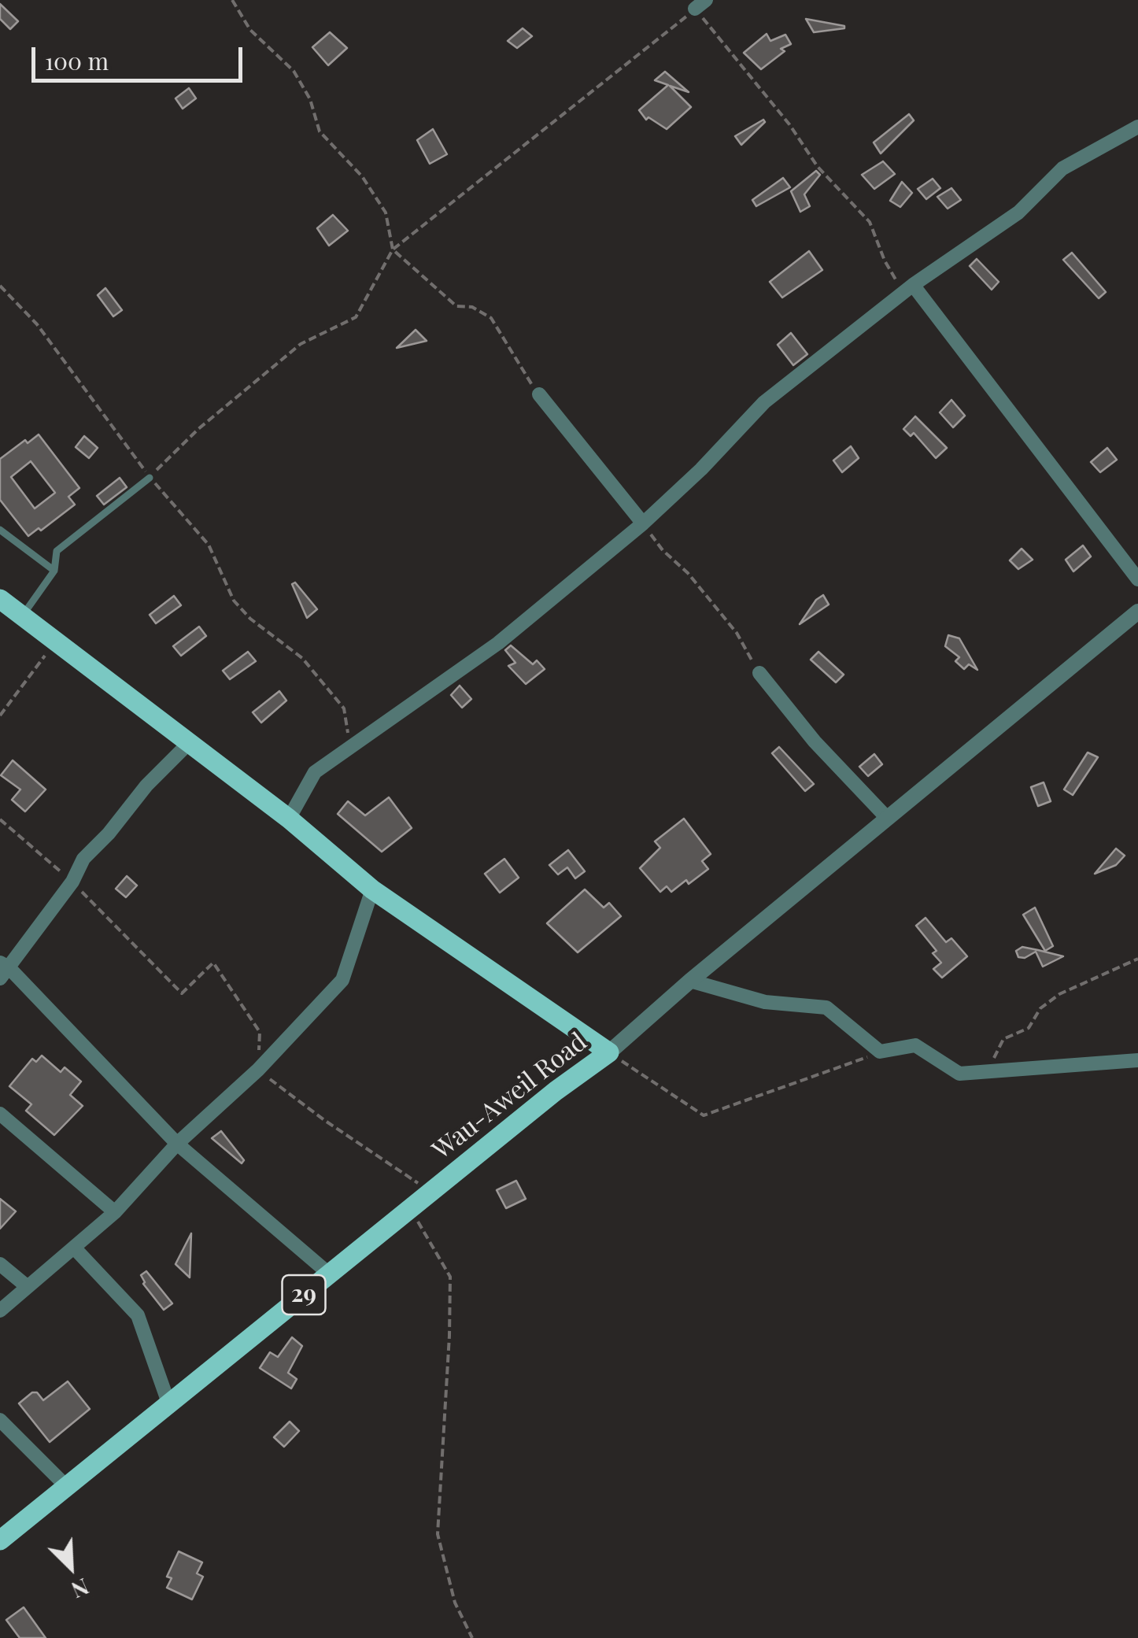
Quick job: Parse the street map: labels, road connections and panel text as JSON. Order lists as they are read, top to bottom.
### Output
{
  "streets": {
    "main road": ["Wau-Aweil Road", "29"]
  },
  "scale_bar": "100 m",
  "north": "bottom right"
}
